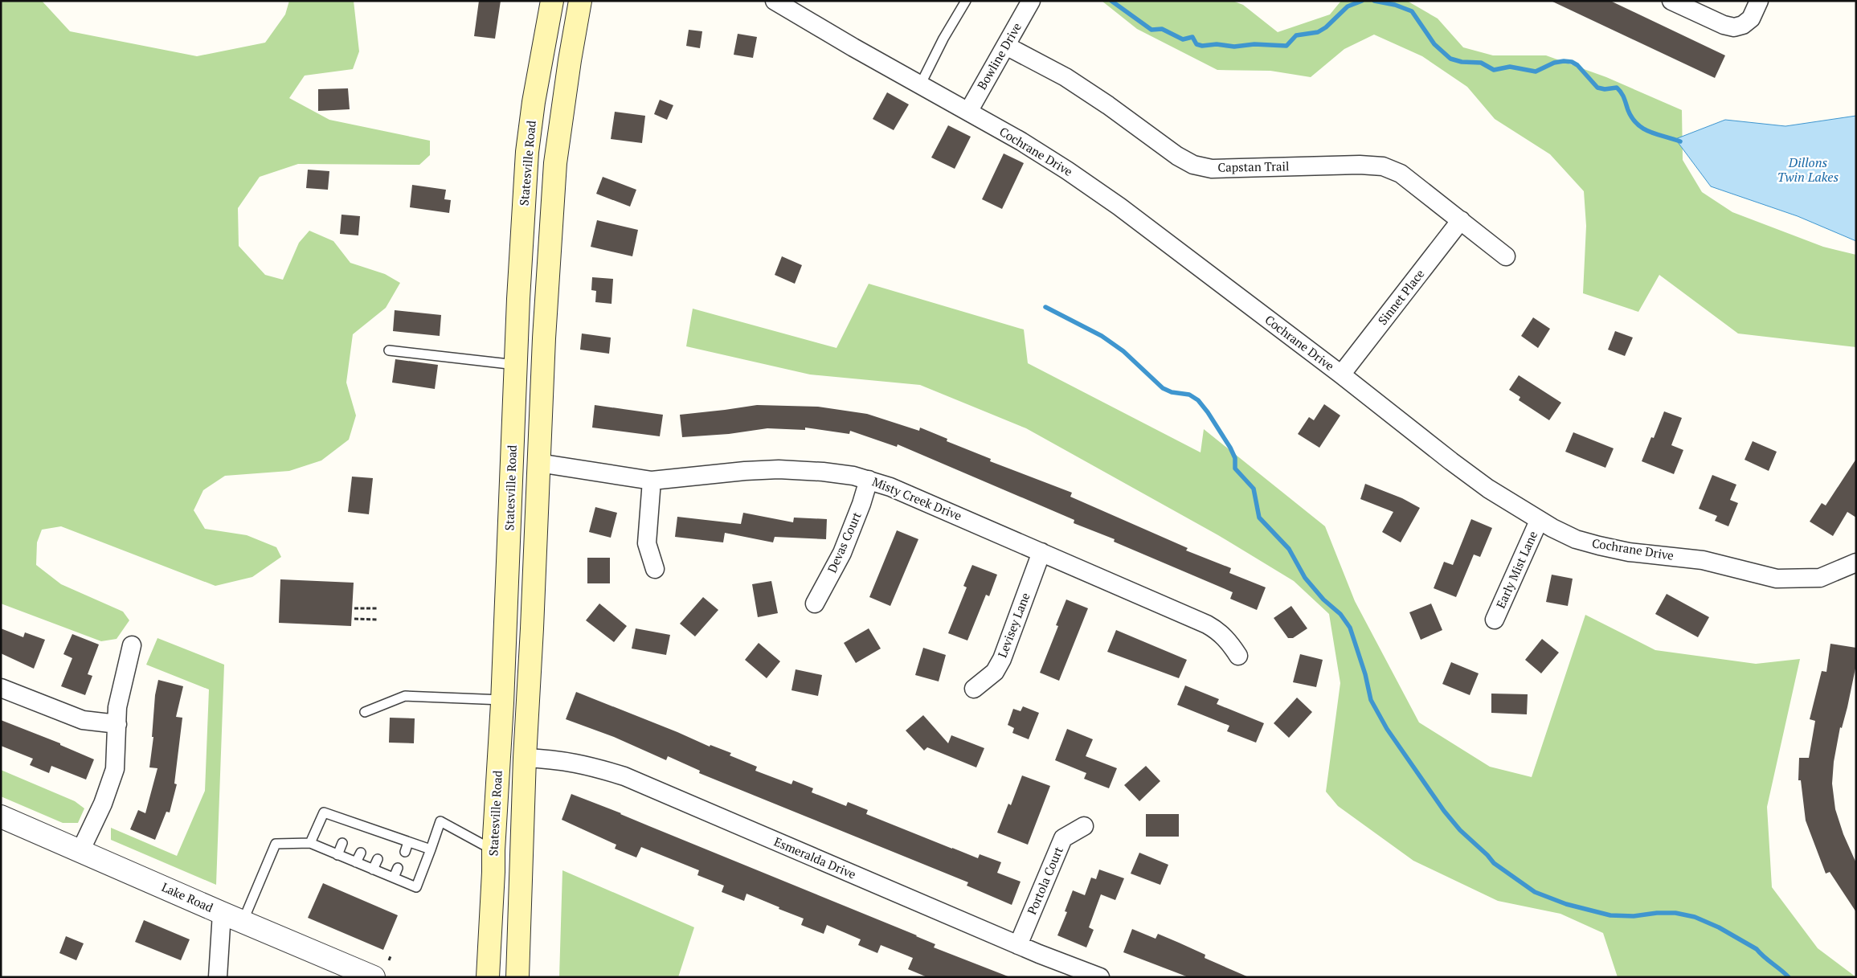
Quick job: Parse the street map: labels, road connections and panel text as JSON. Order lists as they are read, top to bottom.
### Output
{
  "streets": {
    "main road": ["Statesville Road"],
    "street": [
      "Bowline Drive",
      "Cochrane Drive",
      "Capstan Trail",
      "Sinnet Place",
      "Misty Creek Drive",
      "Devas Court",
      "Early Mist Lane",
      "Levisey Lane",
      "Esmeralda Drive",
      "Portola Court",
      "Lake Road"
    ]
  },
  "crossings": [
    ["Bowline Drive", "Cochrane Drive"],
    ["Bowline Drive", "Capstan Trail"],
    ["Cochrane Drive", "Sinnet Place"],
    ["Cochrane Drive", "Early Mist Lane"],
    ["Capstan Trail", "Sinnet Place"],
    ["Misty Creek Drive", "Devas Court"],
    ["Misty Creek Drive", "Levisey Lane"],
    ["Esmeralda Drive", "Portola Court"]
  ],
  "water": ["Dillons Twin Lakes"]
}
